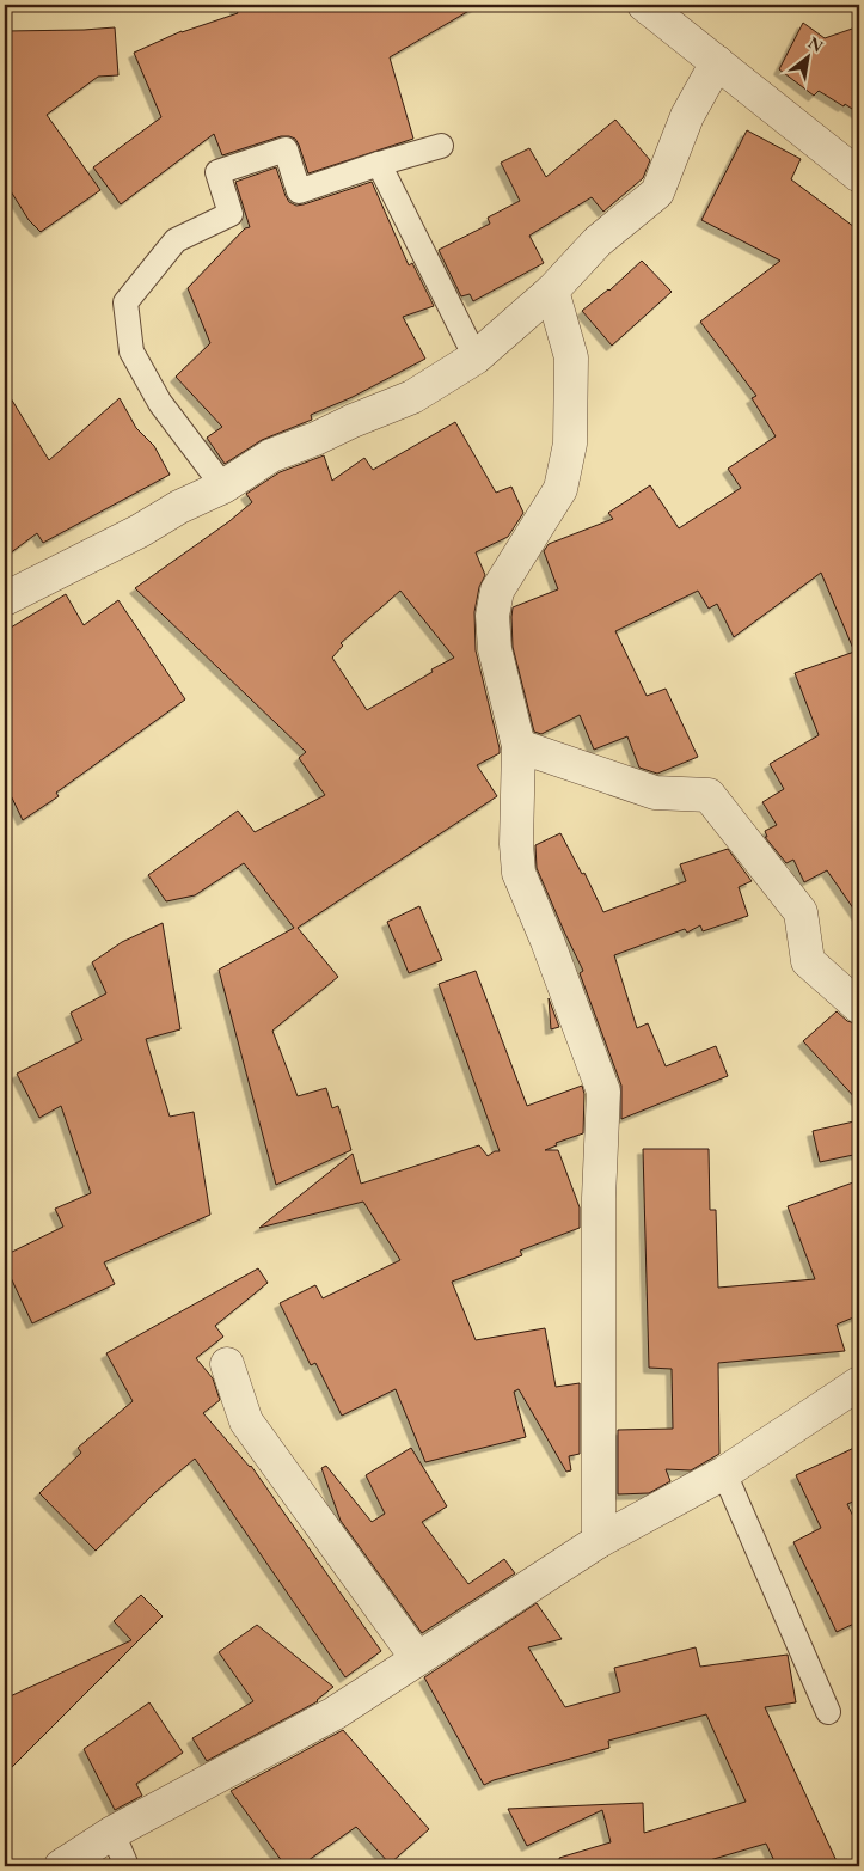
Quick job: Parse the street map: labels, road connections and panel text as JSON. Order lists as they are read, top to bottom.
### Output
{
  "north": "top right"
}
